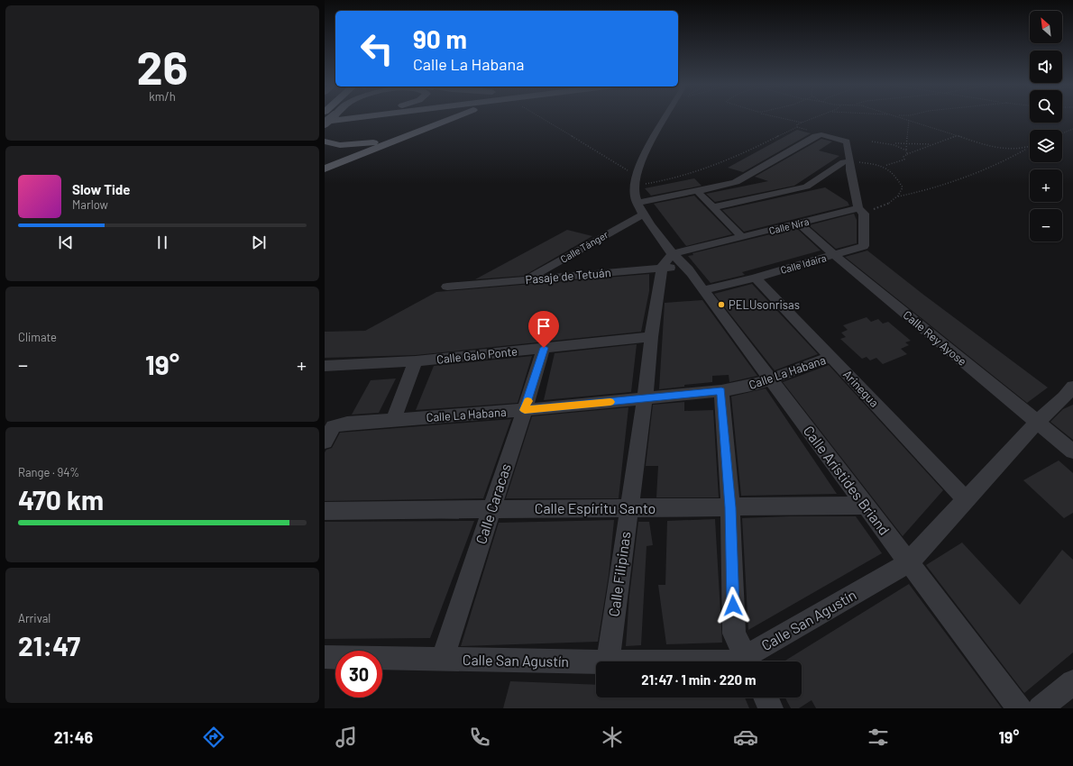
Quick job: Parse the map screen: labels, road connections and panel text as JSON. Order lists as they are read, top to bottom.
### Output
{
  "streets": {
    "street": [
      "Calle Nira",
      "Calle Tánger",
      "Calle Idaira",
      "Pasaje de Tetuán",
      "Calle Rey Ayose",
      "Calle Galo Ponte",
      "Calle La Habana",
      "Arinegua",
      "Calle Arístides Briand",
      "Calle Caracas",
      "Calle Espíritu Santo",
      "Calle Filipinas",
      "Calle San Agustín"
    ]
  },
  "crossings": [
    ["Calle Nira", "Calle Idaira"],
    ["Calle Nira", "Pasaje de Tetuán"],
    ["Calle Nira", "Calle Rey Ayose"],
    ["Calle Nira", "Calle Arístides Briand"],
    ["Calle Nira", "Calle Filipinas"],
    ["Calle Tánger", "Pasaje de Tetuán"],
    ["Calle Tánger", "Calle Arístides Briand"],
    ["Calle Idaira", "Calle Rey Ayose"],
    ["Calle Idaira", "Arinegua"],
    ["Calle Idaira", "Calle Arístides Briand"],
    ["Pasaje de Tetuán", "Calle Arístides Briand"],
    ["Pasaje de Tetuán", "Calle Filipinas"],
    ["Calle Rey Ayose", "Calle San Agustín"],
    ["Calle Galo Ponte", "Calle Caracas"],
    ["Calle Galo Ponte", "Calle Filipinas"],
    ["Calle La Habana", "Arinegua"],
    ["Calle La Habana", "Calle Arístides Briand"],
    ["Calle La Habana", "Calle Caracas"],
    ["Calle La Habana", "Calle Filipinas"],
    ["Arinegua", "Calle San Agustín"],
    ["Calle Arístides Briand", "Calle Espíritu Santo"],
    ["Calle Arístides Briand", "Calle Filipinas"],
    ["Calle Arístides Briand", "Calle San Agustín"],
    ["Calle Caracas", "Calle Espíritu Santo"],
    ["Calle Caracas", "Calle San Agustín"],
    ["Calle Espíritu Santo", "Calle Filipinas"]
  ],
  "places": ["PELUsonrisas"],
  "north": "top left",
  "page": {
    "tile": [
      ["26", "km/h"],
      "Climate",
      ["Range · 94%", "470 km"],
      ["Arrival", "21:47"]
    ],
    "map_buttons": ["+", "−"],
    "turn": ["90 m", "Calle La Habana"],
    "song": ["Slow Tide", "Marlow"],
    "heat": ["−", "19°", "+"],
    "limit": "30",
    "trip": "21:47 · 1 min · 220 m",
    "tabs": ["21:46", "19°"]
  }
}
